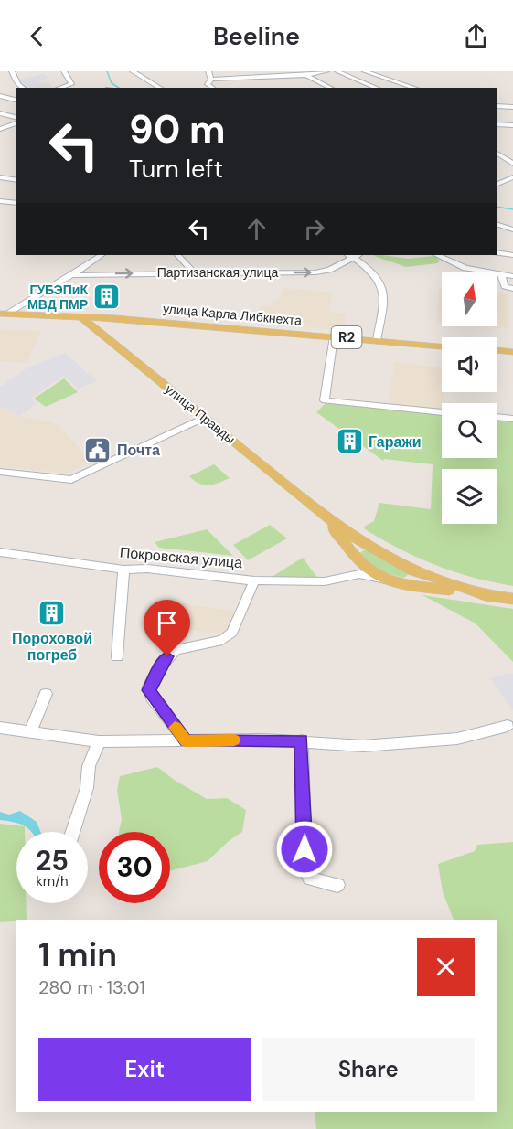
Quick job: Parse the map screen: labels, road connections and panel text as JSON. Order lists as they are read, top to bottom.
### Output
{
  "streets": {
    "main road": ["улица Карла Либкнехта", "R2", "улица Правды"],
    "street": ["Партизанская улица", "Покровская улица"]
  },
  "crossings": [
    ["улица Карла Либкнехта", "улица Правды"],
    ["улица Правды", "Покровская улица"]
  ],
  "one_way": ["Партизанская улица"],
  "places": {
    "building": ["ГУБЭПиК МВД ПМР", "Гаражи", "Пороховой погреб"],
    "public building": ["Почта"]
  },
  "north": "top",
  "page": {
    "header": "Beeline",
    "turn": ["90 m", "Turn left"],
    "speed": "25 km/h",
    "limit": "30",
    "heading": ["1 min", "280 m · 13:01"],
    "buttons": ["Exit", "Share"]
  }
}
